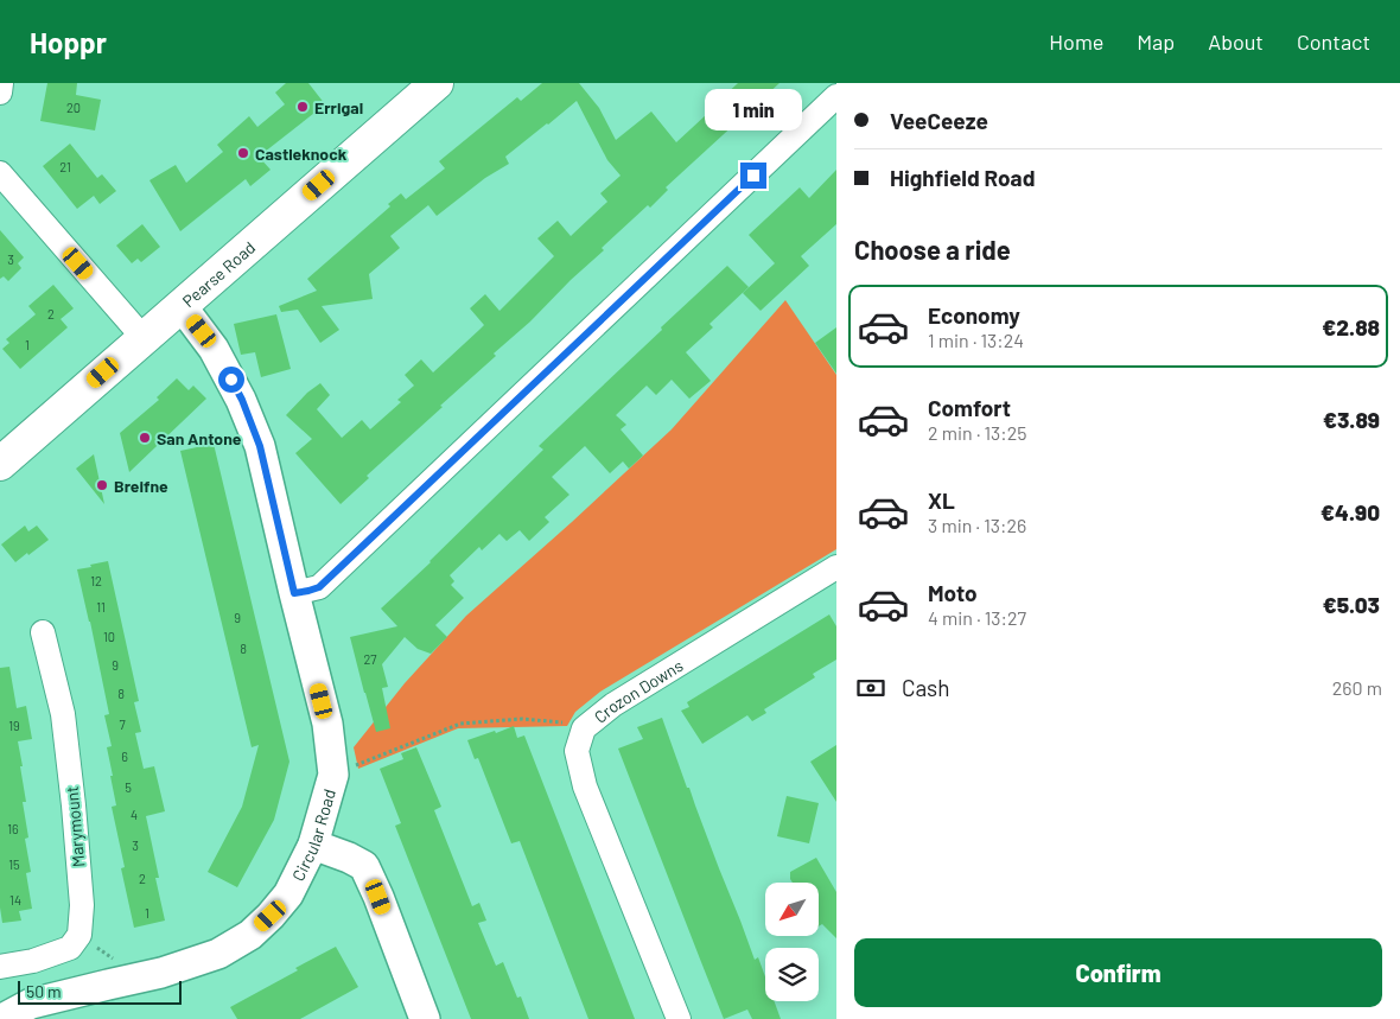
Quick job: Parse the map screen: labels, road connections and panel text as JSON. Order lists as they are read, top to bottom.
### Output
{
  "streets": {
    "main road": ["Pearse Road"],
    "street": ["Crozon Downs", "Marymount", "Circular Road"]
  },
  "crossings": [
    ["Pearse Road", "Circular Road"]
  ],
  "places": [
    "Errigal",
    "Castleknock",
    "San Antone",
    "Breifne"
  ],
  "house_numbers": [
    "20",
    "21",
    "3",
    "2",
    "1",
    "12",
    "11",
    "9",
    "10",
    "8",
    "27",
    "9",
    "8",
    "7",
    "19",
    "6",
    "5",
    "4",
    "16",
    "3",
    "15",
    "2",
    "14",
    "1"
  ],
  "scale_bar": "50 m",
  "north": "bottom left",
  "page": {
    "header": "Hoppr",
    "nav": [
      "Home",
      "Map",
      "About",
      "Contact"
    ],
    "banner": ["VeeCeeze", "Highfield Road"],
    "bubble": "1 min",
    "heading": "Choose a ride",
    "list": [
      {
        "name": "Economy",
        "note": "1 min · 13:24",
        "value": "€2.88"
      },
      {
        "name": "Comfort",
        "note": "2 min · 13:25",
        "value": "€3.89"
      },
      {
        "name": "XL",
        "note": "3 min · 13:26",
        "value": "€4.90"
      },
      {
        "name": "Moto",
        "note": "4 min · 13:27",
        "value": "€5.03"
      }
    ],
    "pay": ["Cash", "260 m"],
    "buttons": "Confirm",
    "scale": "50 m"
  }
}
